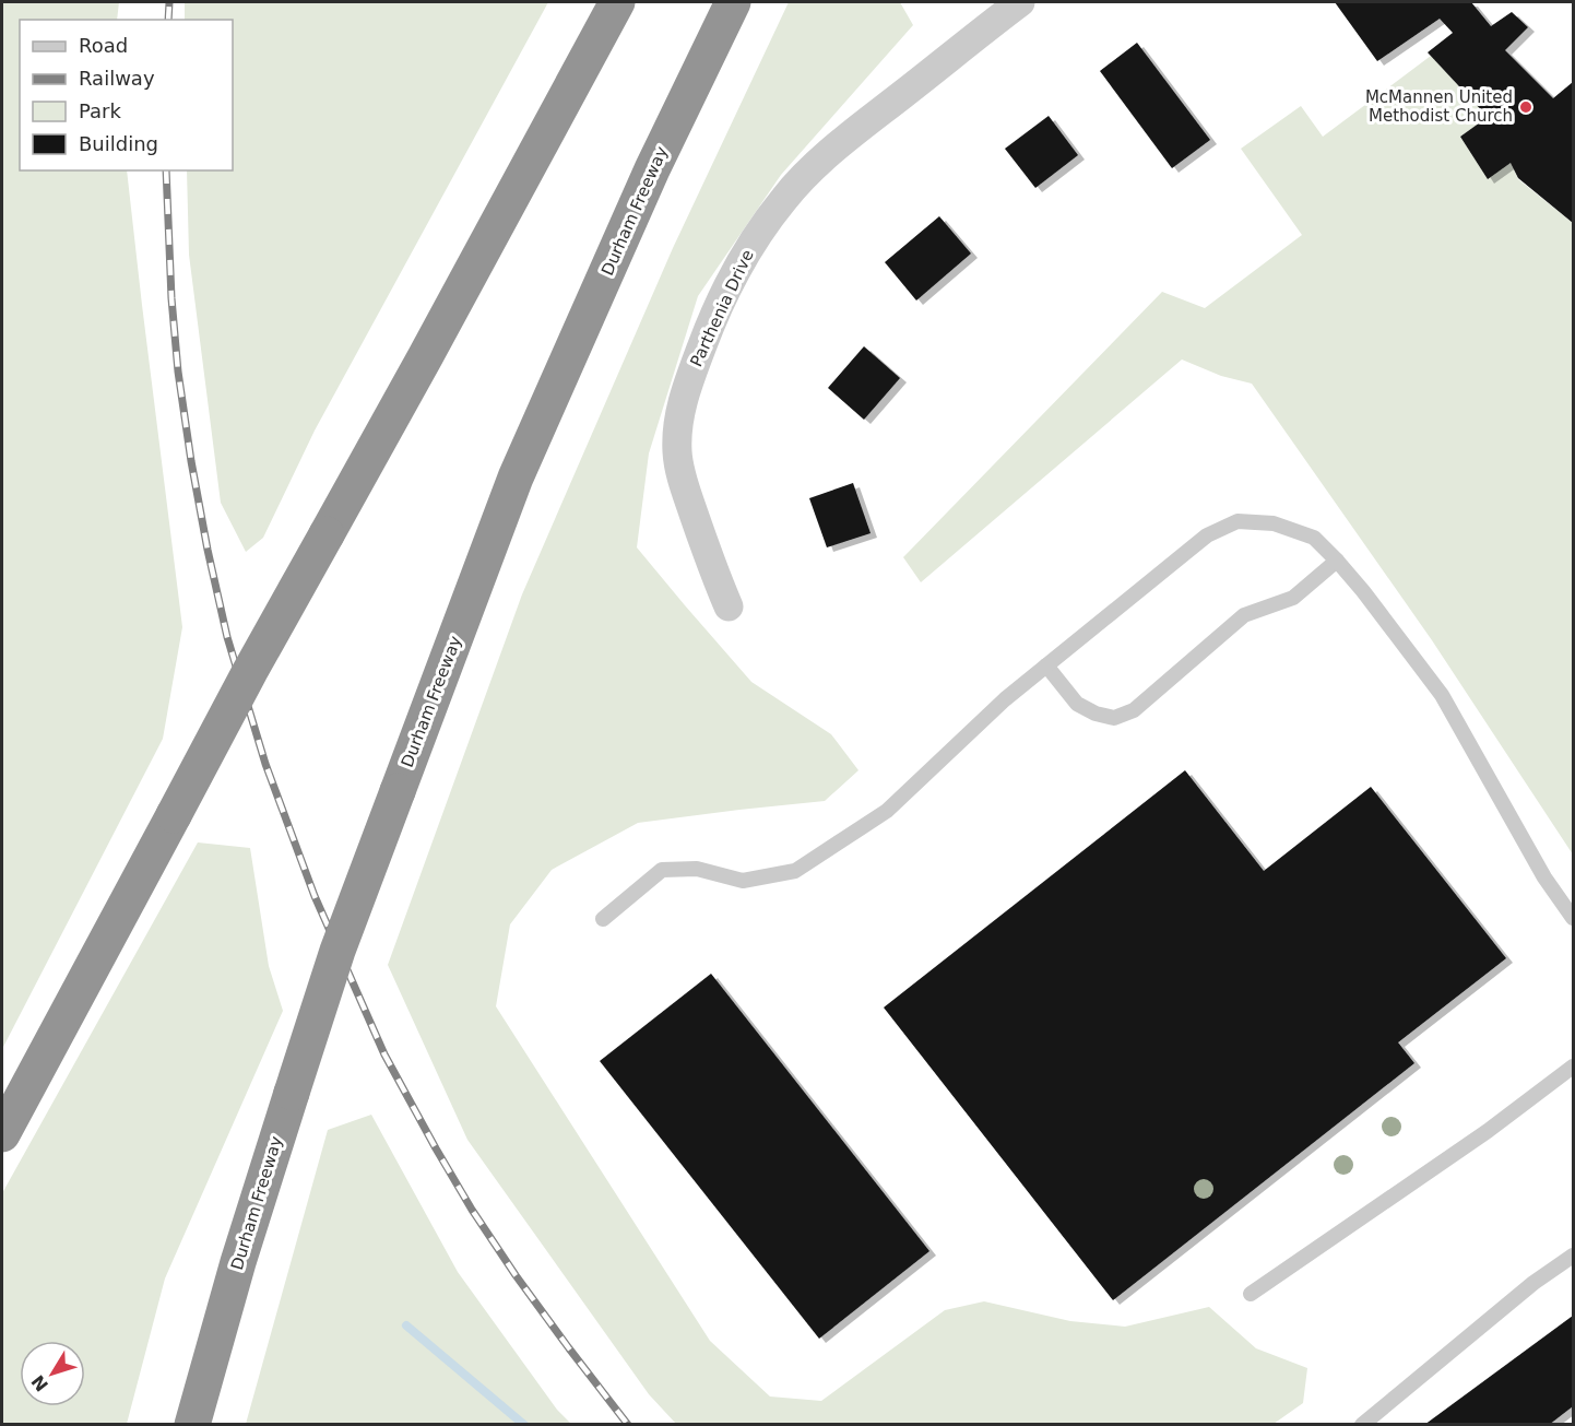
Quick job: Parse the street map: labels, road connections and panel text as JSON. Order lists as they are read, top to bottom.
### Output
{
  "streets": {
    "highway": ["Durham Freeway"],
    "street": ["Parthenia Drive"]
  },
  "places": ["McMannen United Methodist Church"],
  "legend": [
    "Road",
    "Railway",
    "Park",
    "Building"
  ],
  "north": "bottom left"
}
